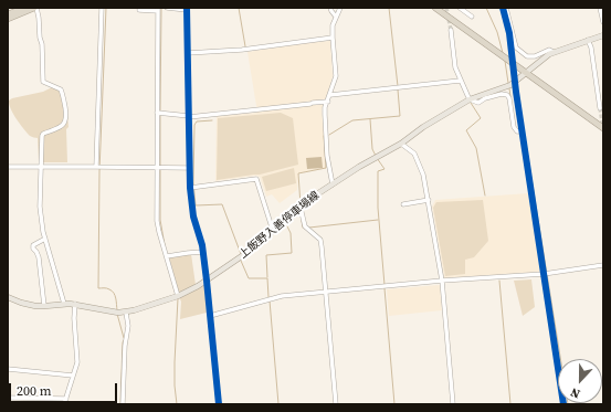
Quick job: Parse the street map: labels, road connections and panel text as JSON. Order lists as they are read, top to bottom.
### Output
{
  "streets": {
    "main road": ["上飯野入善停車場線"]
  },
  "scale_bar": "200 m",
  "north": "bottom"
}
